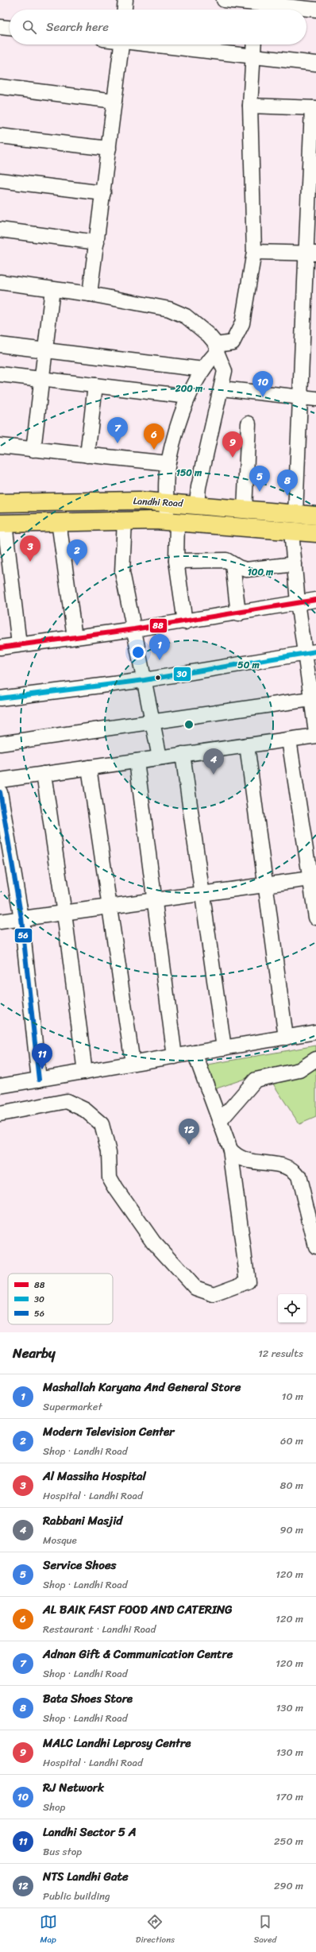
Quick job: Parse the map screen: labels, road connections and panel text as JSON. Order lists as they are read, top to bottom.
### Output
{
  "streets": {
    "main road": ["Landhi Road"]
  },
  "lines": ["transit line 88", "transit line 30", "transit line 56"],
  "legend": ["88", "30", "56"],
  "page": {
    "search": "Search here",
    "pins": [
      "10",
      "7",
      "6",
      "9",
      "5",
      "8",
      "3",
      "2",
      "1",
      "4",
      "11",
      "12"
    ],
    "heading": ["Nearby", "12 results"],
    "list": [
      {
        "mark": "1",
        "name": "Mashallah Karyana And General Store",
        "note": "Supermarket",
        "value": "10 m"
      },
      {
        "mark": "2",
        "name": "Modern Television Center",
        "note": "Shop · Landhi Road",
        "value": "60 m"
      },
      {
        "mark": "3",
        "name": "Al Massiha Hospital",
        "note": "Hospital · Landhi Road",
        "value": "80 m"
      },
      {
        "mark": "4",
        "name": "Rabbani Masjid",
        "note": "Mosque",
        "value": "90 m"
      },
      {
        "mark": "5",
        "name": "Service Shoes",
        "note": "Shop · Landhi Road",
        "value": "120 m"
      },
      {
        "mark": "6",
        "name": "AL BAIK FAST FOOD AND CATERING",
        "note": "Restaurant · Landhi Road",
        "value": "120 m"
      },
      {
        "mark": "7",
        "name": "Adnan Gift & Communication Centre",
        "note": "Shop · Landhi Road",
        "value": "120 m"
      },
      {
        "mark": "8",
        "name": "Bata Shoes Store",
        "note": "Shop · Landhi Road",
        "value": "130 m"
      },
      {
        "mark": "9",
        "name": "MALC Landhi Leprosy Centre",
        "note": "Hospital · Landhi Road",
        "value": "130 m"
      },
      {
        "mark": "10",
        "name": "RJ Network",
        "note": "Shop",
        "value": "170 m"
      },
      {
        "mark": "11",
        "name": "Landhi Sector 5 A",
        "note": "Bus stop",
        "value": "250 m"
      },
      {
        "mark": "12",
        "name": "NTS Landhi Gate",
        "note": "Public building",
        "value": "290 m"
      }
    ],
    "nav": ["Map", "Directions", "Saved"]
  },
  "rings": [
    "200 m",
    "150 m",
    "100 m",
    "50 m"
  ]
}
